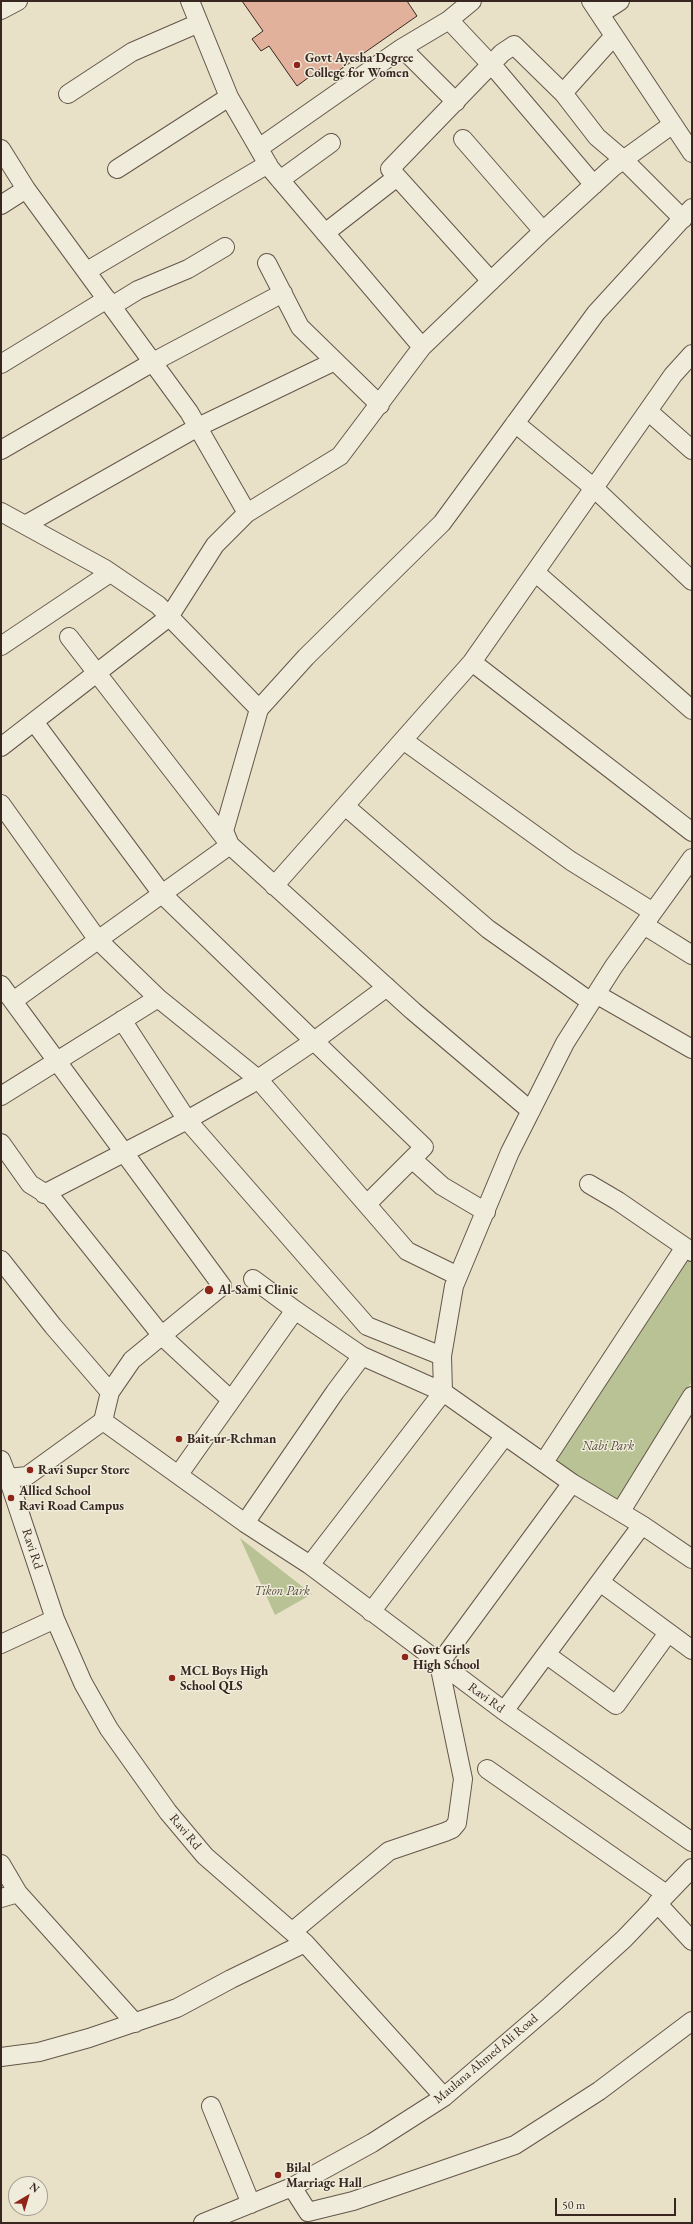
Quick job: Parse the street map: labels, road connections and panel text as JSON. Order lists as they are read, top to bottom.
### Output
{
  "streets": {
    "street": ["Ravi Rd", "Maulana Ahmed Ali Road"]
  },
  "crossings": [
    ["Ravi Rd", "Maulana Ahmed Ali Road"]
  ],
  "parks": ["Nabi Park", "Tikon Park"],
  "places": [
    "Govt Ayesha Degree College for Women",
    "Al-Sami Clinic",
    "Bait-ur-Rehman",
    "Ravi Super Store",
    "Allied School Ravi Road Campus",
    "Govt Girls High School",
    "MCL Boys High School QLS",
    "Bilal Marriage Hall"
  ],
  "scale_bar": "50 m",
  "north": "top right"
}
